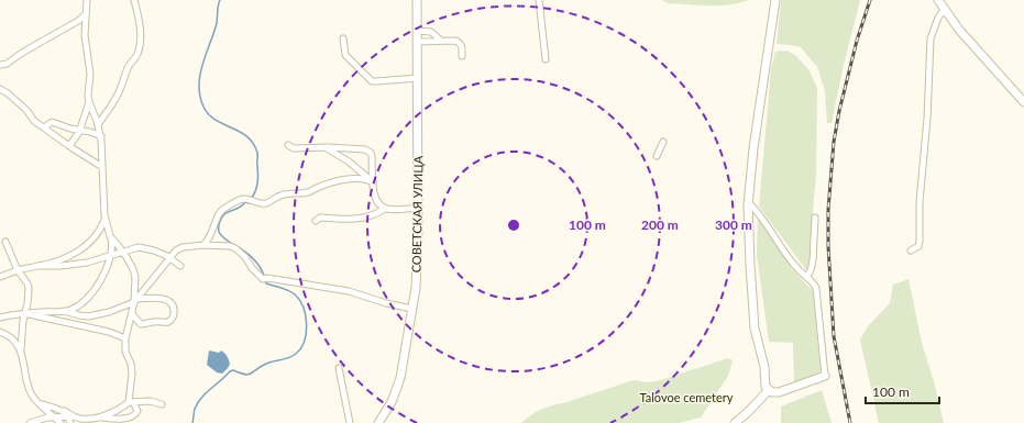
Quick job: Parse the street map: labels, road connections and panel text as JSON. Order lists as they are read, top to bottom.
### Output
{
  "streets": {
    "main road": ["СОВЕТСКАЯ УЛИЦА"]
  },
  "parks": ["Talovoe cemetery"],
  "scale_bar": "100 m",
  "rings": ["100 m", "200 m", "300 m"]
}
